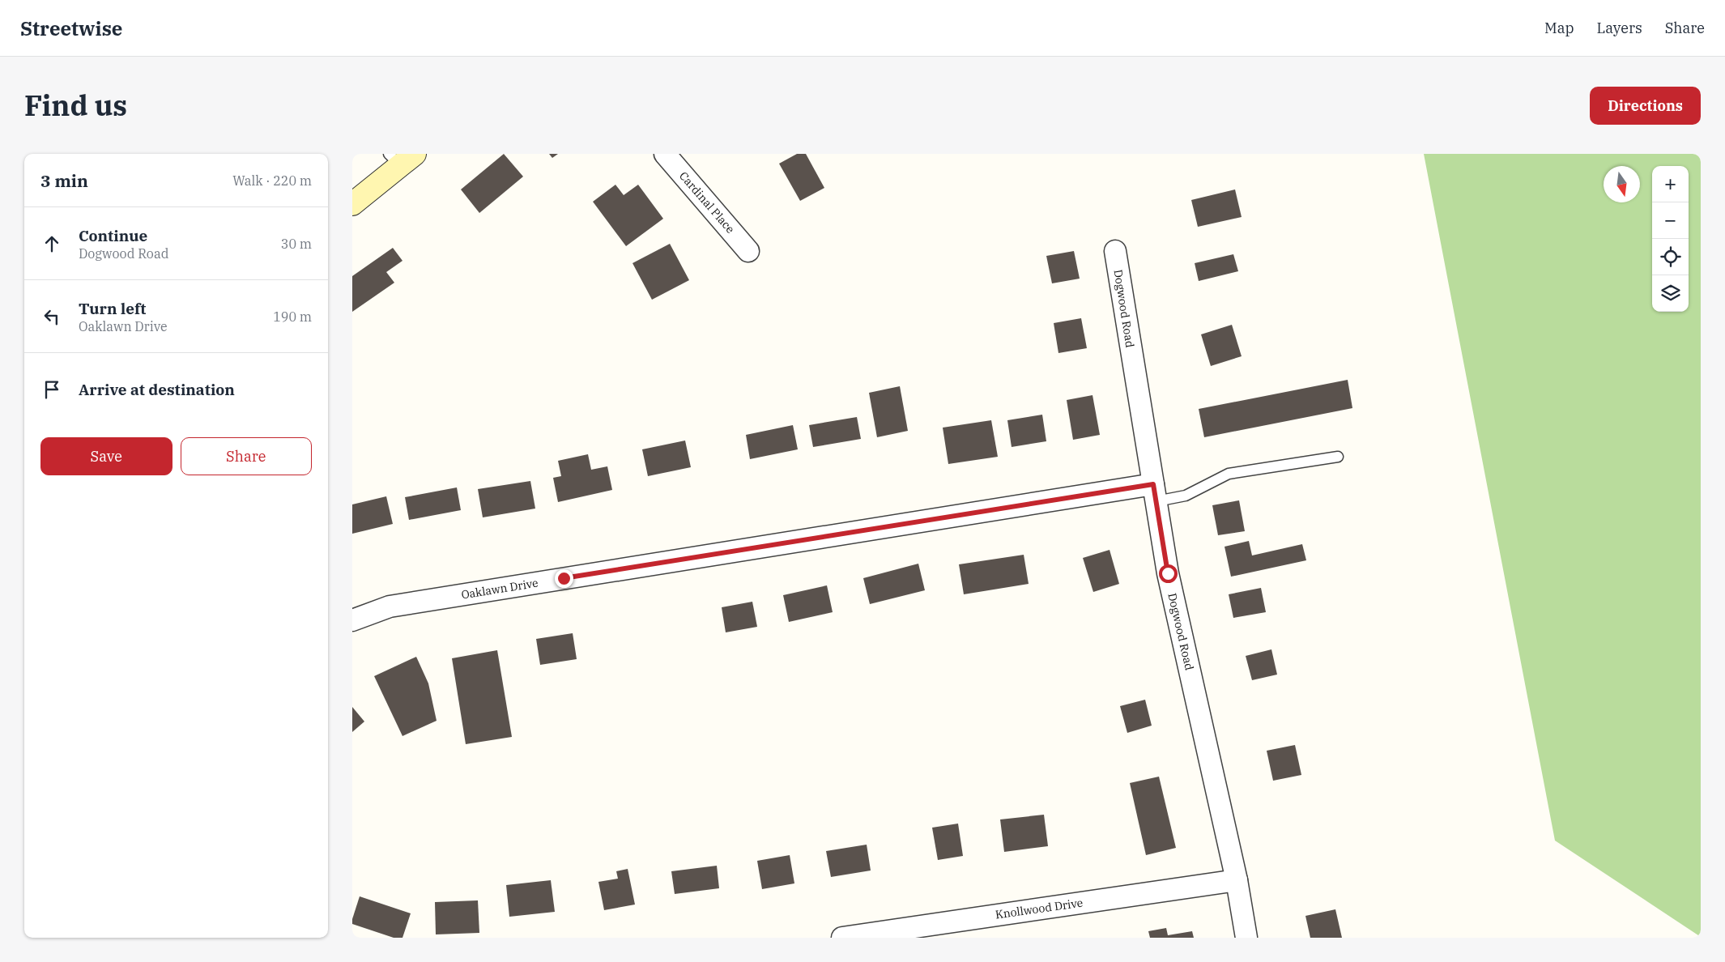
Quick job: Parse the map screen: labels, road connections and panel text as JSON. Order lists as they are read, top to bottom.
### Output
{
  "streets": {
    "street": [
      "Cardinal Place",
      "Dogwood Road",
      "Oaklawn Drive",
      "Knollwood Drive"
    ]
  },
  "crossings": [
    ["Dogwood Road", "Oaklawn Drive"],
    ["Dogwood Road", "Knollwood Drive"]
  ],
  "north": "bottom",
  "page": {
    "header": "Streetwise",
    "nav": ["Map", "Layers", "Share"],
    "title": "Find us",
    "buttons": [
      "Directions",
      ["Save", "Share"]
    ],
    "heading": ["3 min", "Walk · 220 m"],
    "map_buttons": ["+", "−"],
    "list": [
      ["Continue", "Dogwood Road", "30 m"],
      ["Turn left", "Oaklawn Drive", "190 m"],
      "Arrive at destination"
    ]
  }
}
